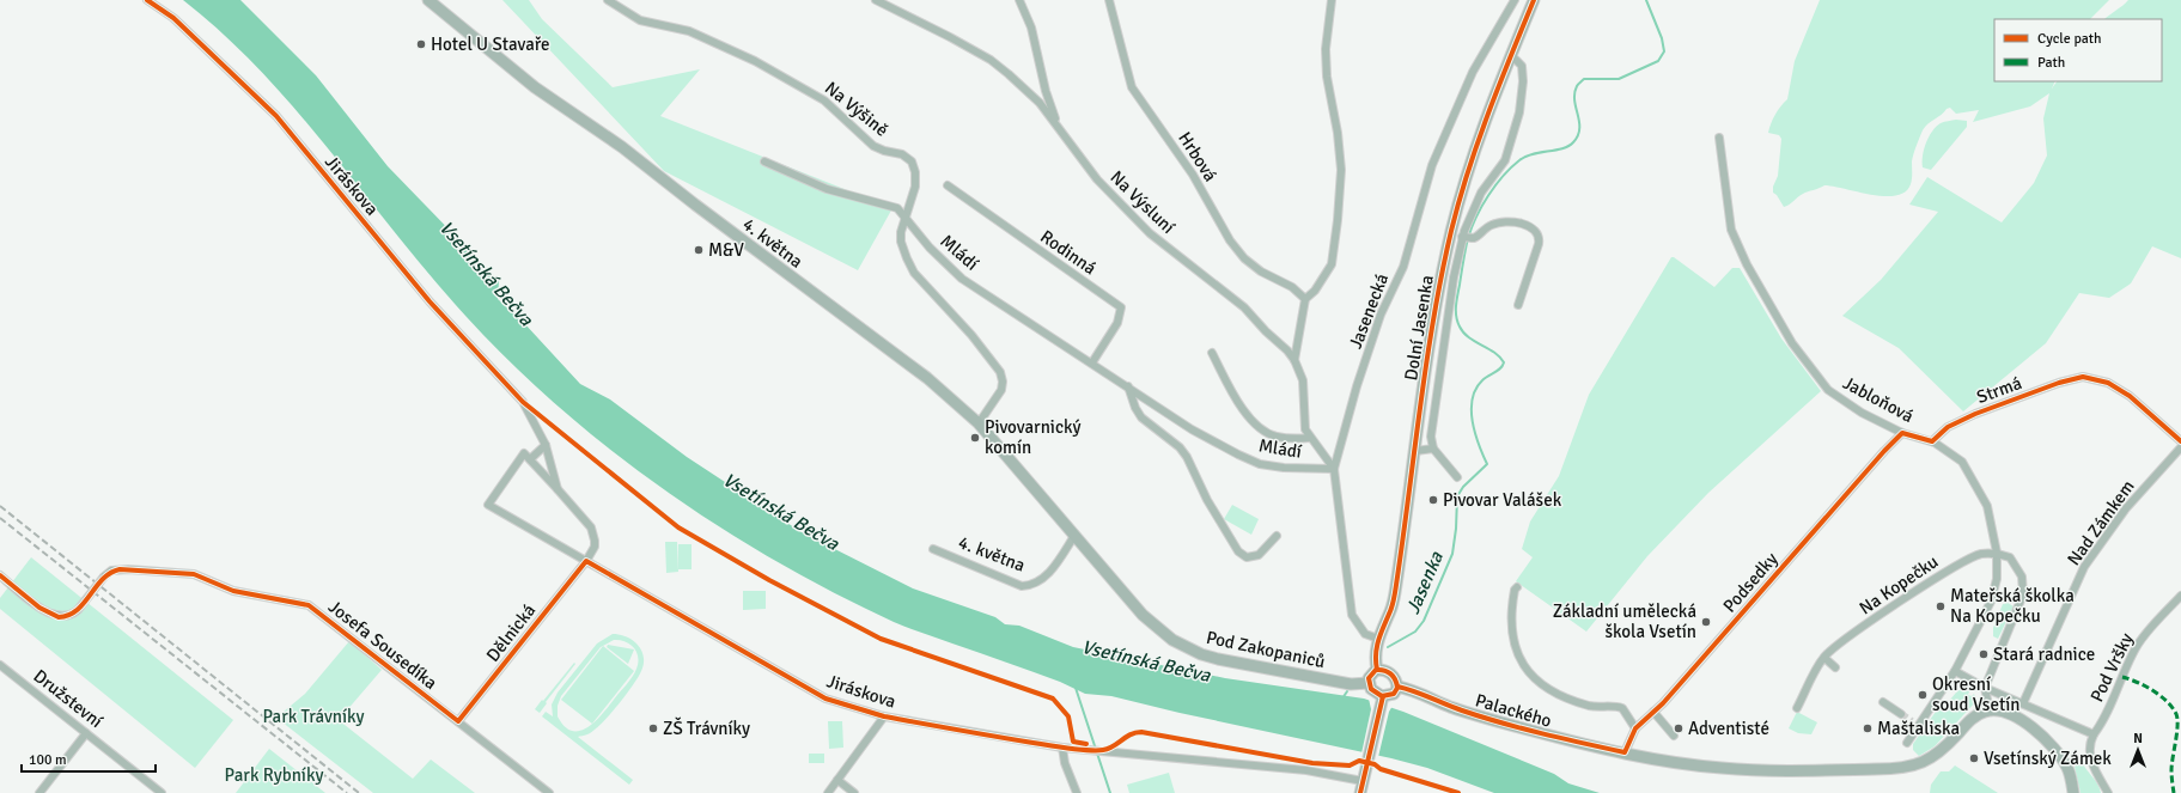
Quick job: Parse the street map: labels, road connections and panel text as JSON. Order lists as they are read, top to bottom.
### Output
{
  "streets": {
    "street": [
      "Na Výšině",
      "Hrbová",
      "Jiráskova",
      "Na Výsluní",
      "4. května",
      "Mládí",
      "Rodinná",
      "Jasenecká",
      "Dolní Jasenka",
      "Strmá",
      "Jabloňová",
      "Nad Zámkem",
      "Podsedky",
      "Na Kopečku",
      "Dělnická",
      "Josefa Sousedíka",
      "Pod Zakopaniců",
      "Pod Vršky",
      "Družstevní",
      "Palackého"
    ]
  },
  "crossings": [
    ["Na Výšině", "4. května"],
    ["Na Výšině", "Mládí"],
    ["Jiráskova", "Dělnická"],
    ["4. května", "Pod Zakopaniců"],
    ["Mládí", "Rodinná"],
    ["Mládí", "Jasenecká"],
    ["Jasenecká", "Dolní Jasenka"],
    ["Dolní Jasenka", "Pod Zakopaniců"],
    ["Dolní Jasenka", "Palackého"],
    ["Strmá", "Jabloňová"],
    ["Jabloňová", "Podsedky"],
    ["Jabloňová", "Na Kopečku"],
    ["Podsedky", "Palackého"],
    ["Dělnická", "Josefa Sousedíka"],
    ["Pod Zakopaniců", "Palackého"]
  ],
  "water": ["Vsetínská Bečva", "Jasenka"],
  "parks": ["Park Trávníky", "Park Rybníky"],
  "places": [
    "Hotel U Stavaře",
    "M&V",
    "Pivovarnický komín",
    "Pivovar Valášek",
    "Mateřská školka Na Kopečku",
    "Základní umělecká škola Vsetín",
    "Stará radnice",
    "Okresní soud Vsetín",
    "ZŠ Trávníky",
    "Adventisté",
    "Maštaliska",
    "Vsetínský Zámek"
  ],
  "legend": ["Cycle path", "Path"],
  "scale_bar": "100 m",
  "north": "top"
}
